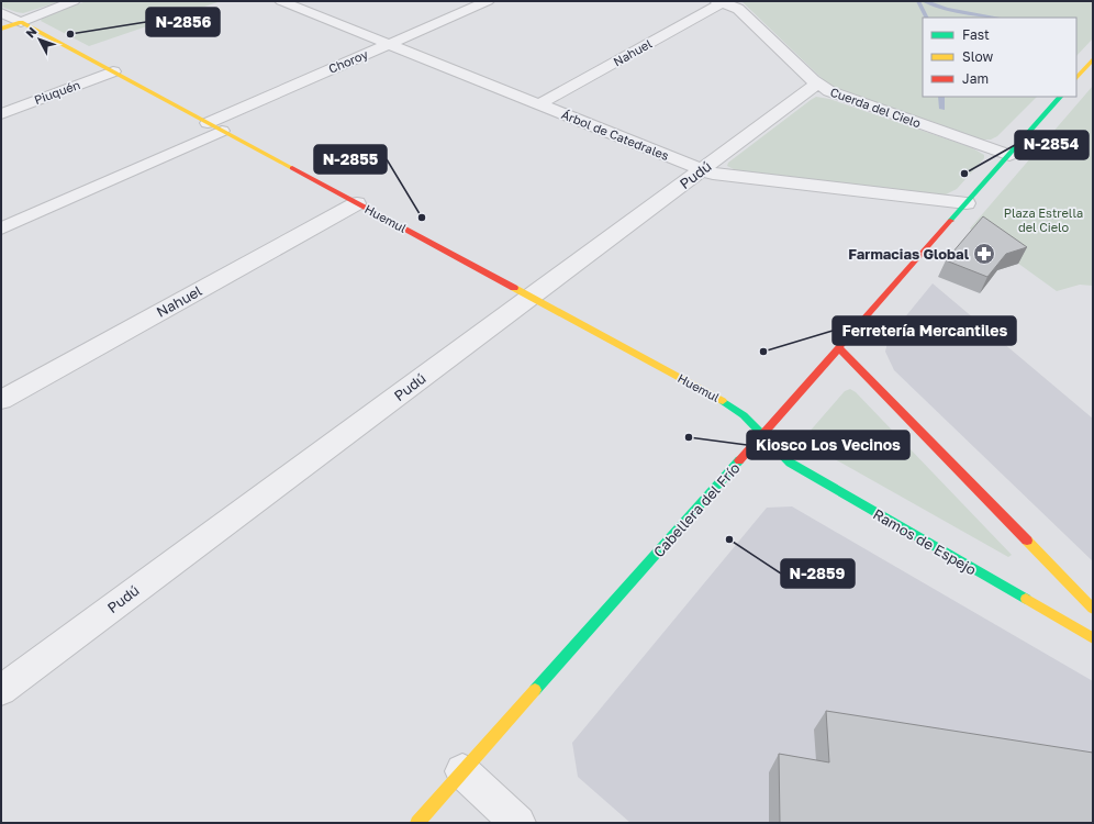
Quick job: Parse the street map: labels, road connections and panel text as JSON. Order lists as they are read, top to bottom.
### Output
{
  "streets": {
    "street": [
      "Nahuel",
      "Choroy",
      "Piuquén",
      "Cuerda del Cielo",
      "Árbol de Catedrales",
      "Pudú",
      "Huemul",
      "Cabellera del Frío",
      "Ramos de Espejo"
    ]
  },
  "crossings": [
    ["Nahuel", "Cuerda del Cielo"],
    ["Nahuel", "Árbol de Catedrales"],
    ["Nahuel", "Huemul"],
    ["Choroy", "Árbol de Catedrales"],
    ["Choroy", "Huemul"],
    ["Piuquén", "Huemul"],
    ["Cuerda del Cielo", "Pudú"],
    ["Cuerda del Cielo", "Cabellera del Frío"],
    ["Árbol de Catedrales", "Pudú"],
    ["Árbol de Catedrales", "Cabellera del Frío"],
    ["Pudú", "Huemul"],
    ["Huemul", "Cabellera del Frío"],
    ["Huemul", "Ramos de Espejo"],
    ["Cabellera del Frío", "Ramos de Espejo"]
  ],
  "parks": ["Plaza Estrella del Cielo"],
  "places": {
    "other": [
      "N-2856",
      "N-2854",
      "N-2855",
      "Ferretería Mercantiles",
      "Kiosco Los Vecinos",
      "N-2859"
    ],
    "pharmacy": ["Farmacias Global"]
  },
  "legend": ["Fast", "Slow", "Jam"],
  "north": "top left"
}
